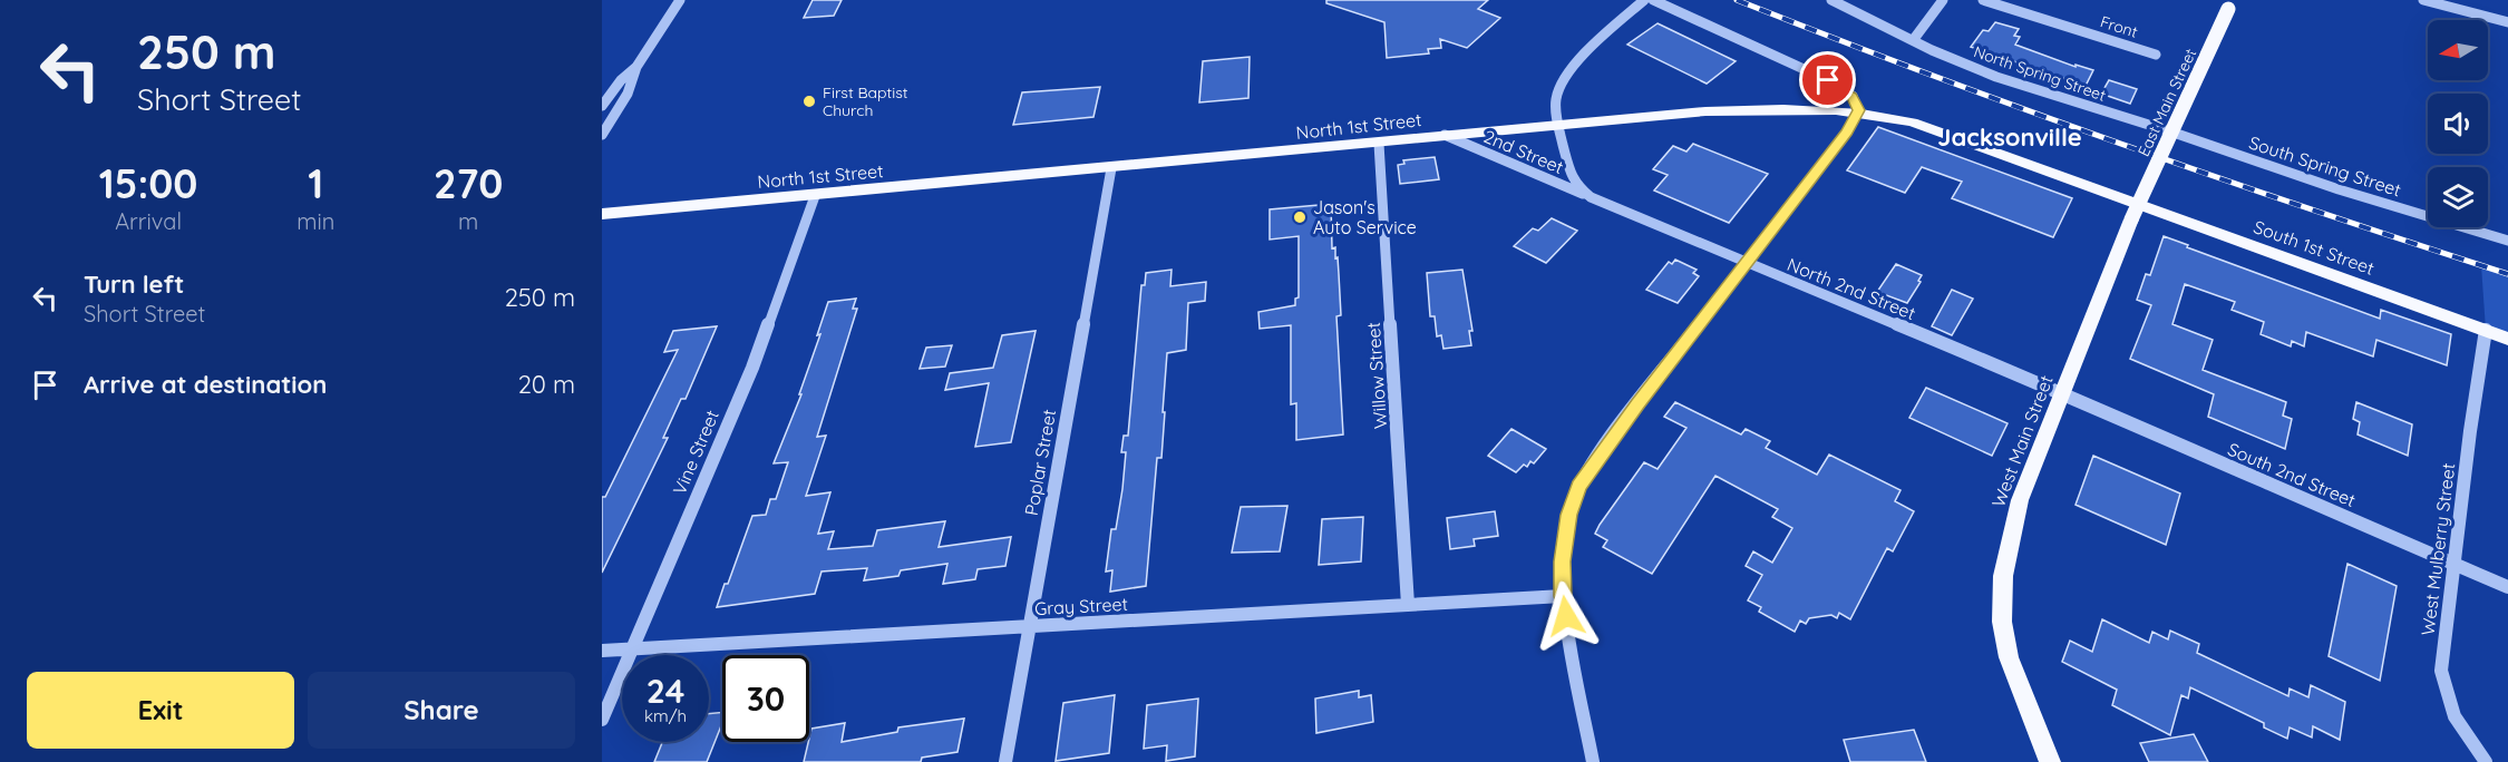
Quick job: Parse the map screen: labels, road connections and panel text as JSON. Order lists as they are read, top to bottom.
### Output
{
  "streets": {
    "main road": [
      "East Main Street",
      "North 1st Street",
      "South 1st Street",
      "West Main Street"
    ],
    "street": [
      "Front",
      "North Spring Street",
      "2nd Street",
      "South Spring Street",
      "North 2nd Street",
      "Willow Street",
      "Vine Street",
      "Poplar Street",
      "South 2nd Street",
      "West Mulberry Street",
      "Gray Street"
    ]
  },
  "crossings": [
    ["North Spring Street", "South Spring Street"],
    ["East Main Street", "West Main Street"],
    ["North 1st Street", "2nd Street"],
    ["North 1st Street", "South 1st Street"],
    ["North 1st Street", "North 2nd Street"],
    ["North 1st Street", "Willow Street"],
    ["North 1st Street", "Vine Street"],
    ["North 1st Street", "Poplar Street"],
    ["2nd Street", "North 2nd Street"],
    ["South 1st Street", "West Mulberry Street"],
    ["North 2nd Street", "West Main Street"],
    ["North 2nd Street", "South 2nd Street"],
    ["Willow Street", "Gray Street"],
    ["West Main Street", "South 2nd Street"],
    ["Vine Street", "Gray Street"],
    ["Poplar Street", "Gray Street"],
    ["South 2nd Street", "West Mulberry Street"]
  ],
  "districts": ["Jacksonville"],
  "places": ["First Baptist Church", "Jason's Auto Service"],
  "north": "left",
  "page": {
    "turn": ["250 m", "Short Street"],
    "eta": [
      "15:00",
      "Arrival",
      "1",
      "min",
      "270",
      "m"
    ],
    "list": [
      {
        "name": "Turn left",
        "note": "Short Street",
        "value": "250 m"
      },
      {
        "name": "Arrive at destination",
        "value": "20 m"
      }
    ],
    "speed": "24 km/h",
    "limit": "30",
    "buttons": ["Exit", "Share"]
  }
}
